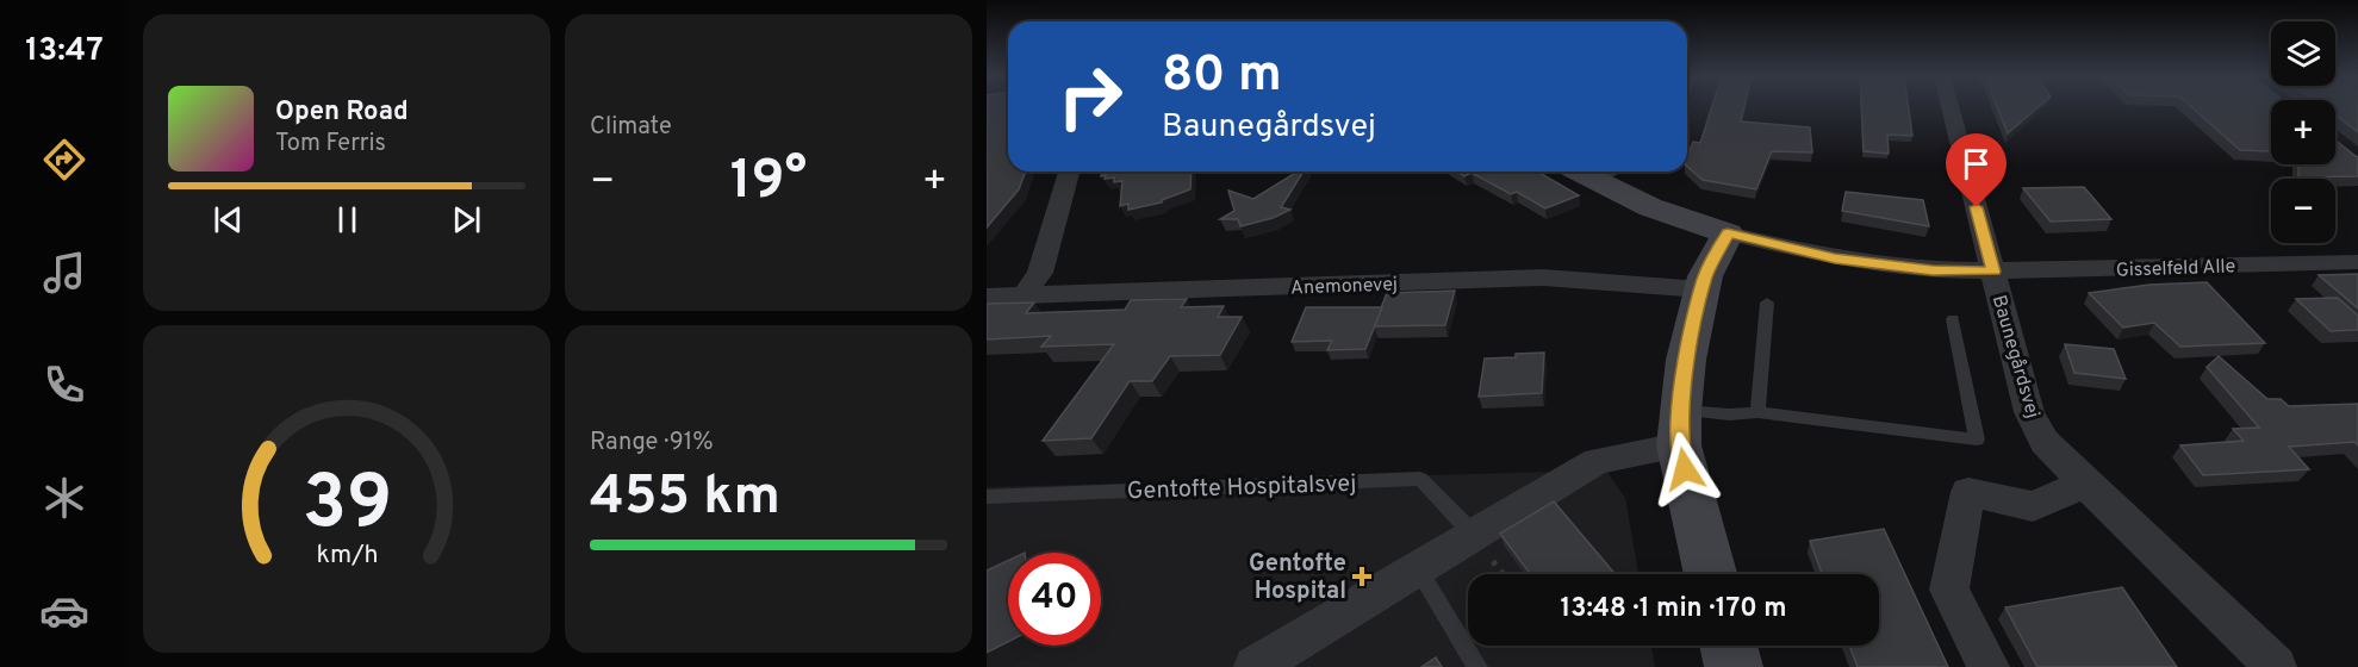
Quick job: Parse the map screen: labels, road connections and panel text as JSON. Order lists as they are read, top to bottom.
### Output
{
  "streets": {
    "street": ["Gisselfeld Alle", "Anemonevej", "Baunegårdsvej"],
    "lane": ["Gentofte Hospitalsvej"]
  },
  "crossings": [
    ["Gisselfeld Alle", "Baunegårdsvej"]
  ],
  "places": {
    "health": ["Gentofte Hospital"]
  },
  "page": {
    "tabs": "13:47",
    "tile": [
      "Climate",
      ["Range · 91%", "455 km"]
    ],
    "map_buttons": ["+", "−"],
    "turn": ["80 m", "Baunegårdsvej"],
    "song": ["Open Road", "Tom Ferris"],
    "heat": ["−", "19°", "+"],
    "limit": "40",
    "trip": "13:48 · 1 min · 170 m",
    "gauge": ["39", "km/h"]
  }
}
